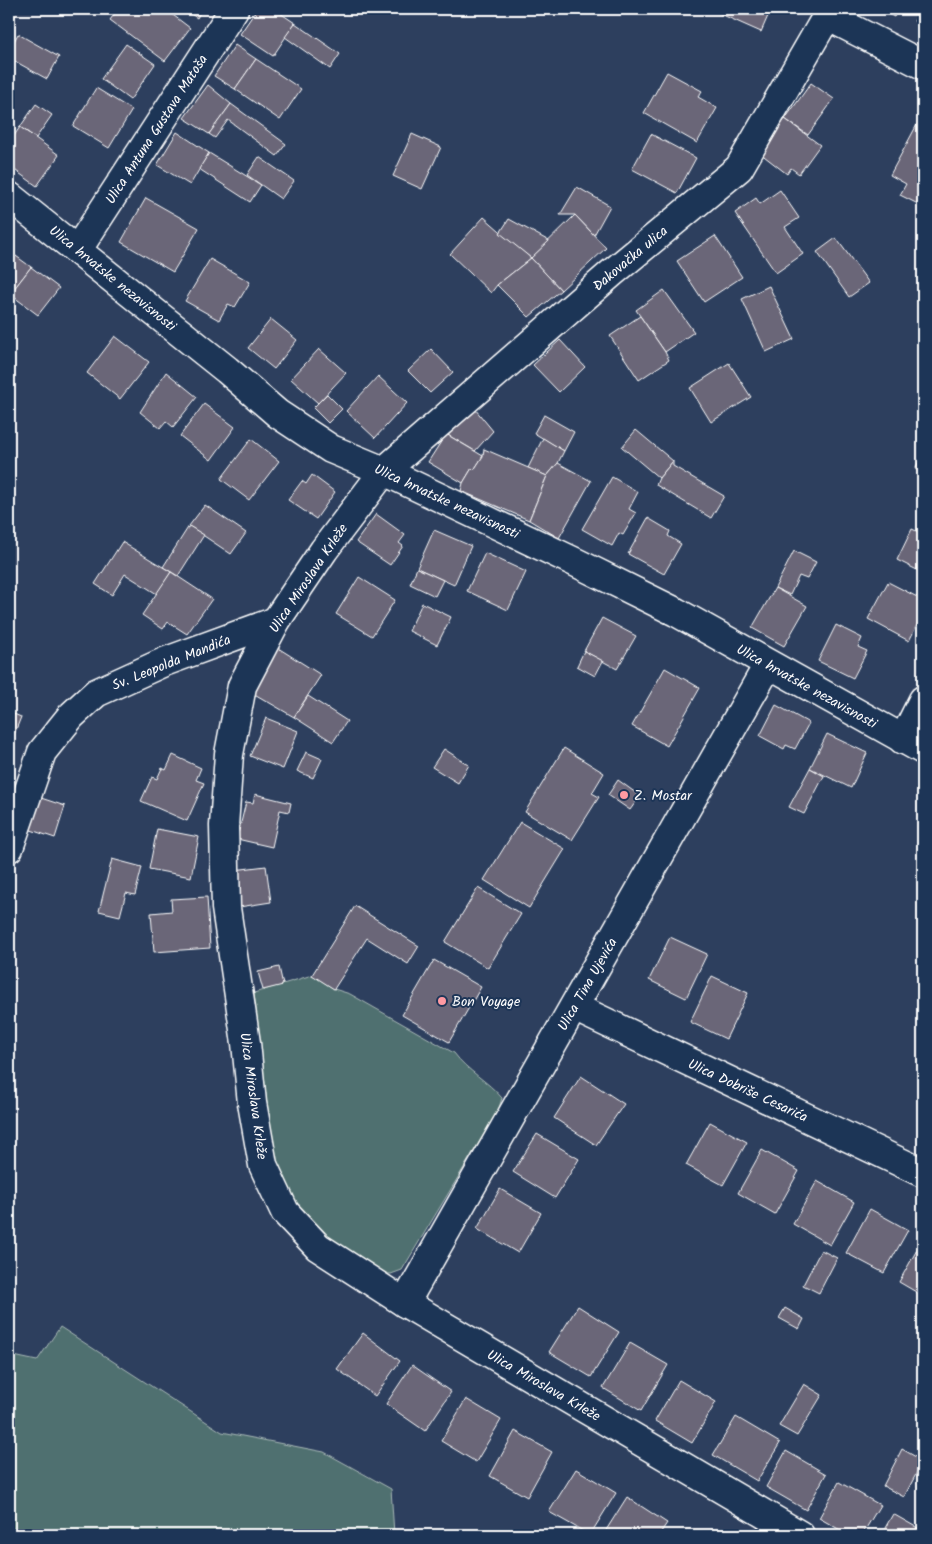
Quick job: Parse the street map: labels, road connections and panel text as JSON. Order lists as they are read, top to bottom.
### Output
{
  "streets": {
    "street": [
      "Ulica Antuna Gustava Matoša",
      "Đakovačka ulica",
      "Ulica hrvatske nezavisnosti",
      "Ulica Miroslava Krleže",
      "Sv. Leopolda Mandića",
      "Ulica Tina Ujevića",
      "Ulica Dobriše Cesarića"
    ]
  },
  "crossings": [
    ["Ulica Antuna Gustava Matoša", "Ulica hrvatske nezavisnosti"],
    ["Đakovačka ulica", "Ulica hrvatske nezavisnosti"],
    ["Đakovačka ulica", "Ulica Miroslava Krleže"],
    ["Ulica hrvatske nezavisnosti", "Ulica Miroslava Krleže"],
    ["Ulica hrvatske nezavisnosti", "Ulica Tina Ujevića"],
    ["Ulica Miroslava Krleže", "Sv. Leopolda Mandića"],
    ["Ulica Miroslava Krleže", "Ulica Tina Ujevića"],
    ["Ulica Tina Ujevića", "Ulica Dobriše Cesarića"]
  ],
  "places": ["Z. Mostar", "Bon Voyage"]
}
